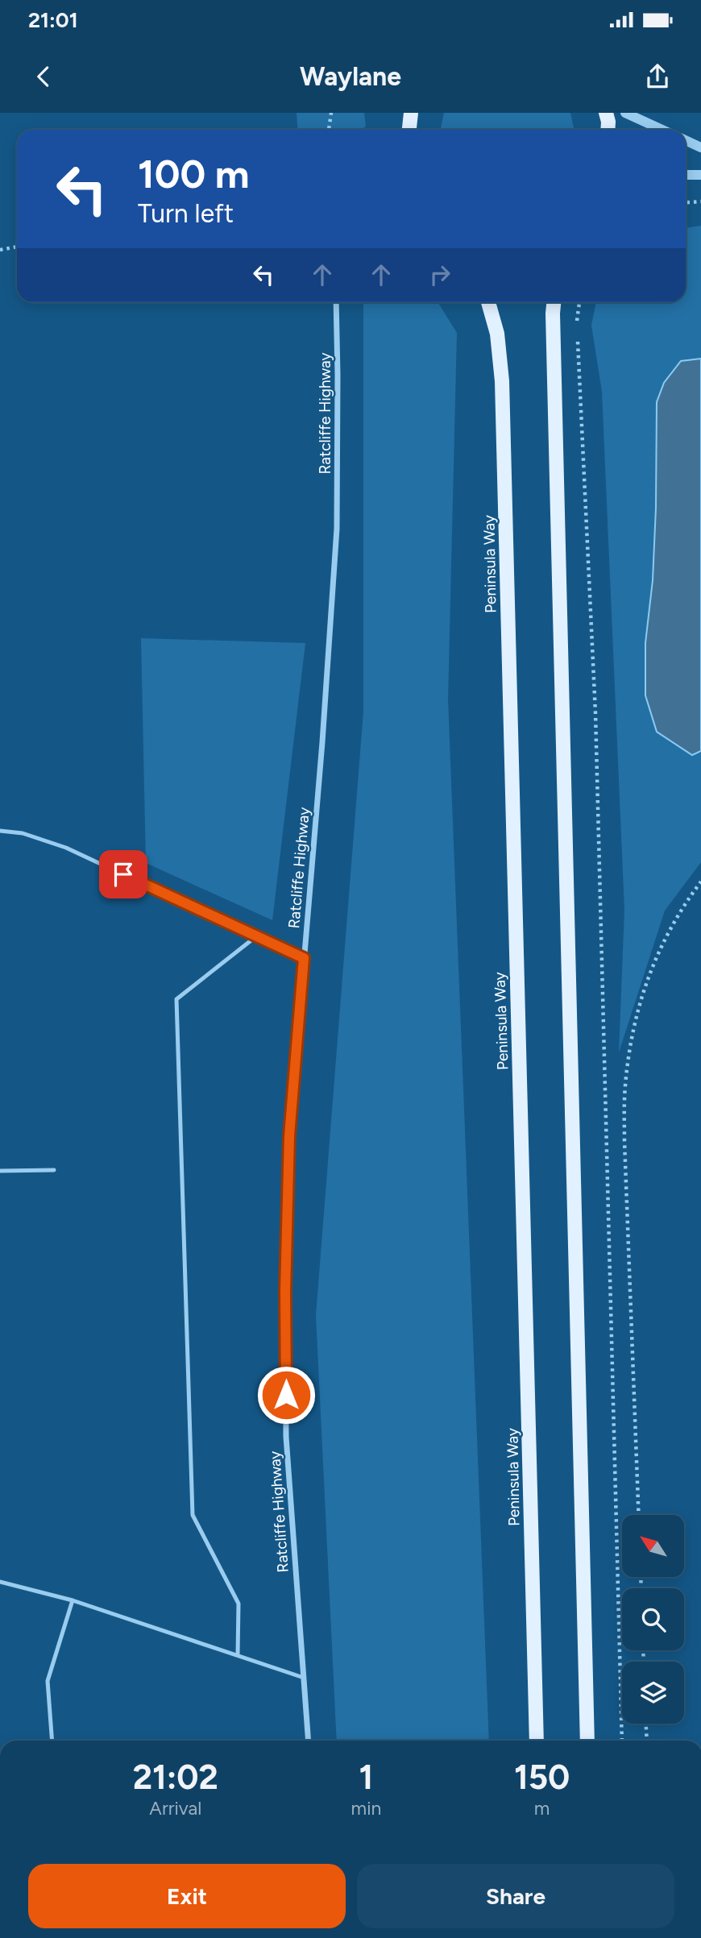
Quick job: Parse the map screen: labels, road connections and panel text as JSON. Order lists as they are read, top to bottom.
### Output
{
  "streets": {
    "main road": ["Peninsula Way"],
    "street": ["Ratcliffe Highway"]
  },
  "north": "top left",
  "page": {
    "status": "21:01",
    "header": "Waylane",
    "turn": ["100 m", "Turn left"],
    "eta": [
      "21:02",
      "Arrival",
      "1",
      "min",
      "150",
      "m"
    ],
    "buttons": ["Exit", "Share"]
  }
}
